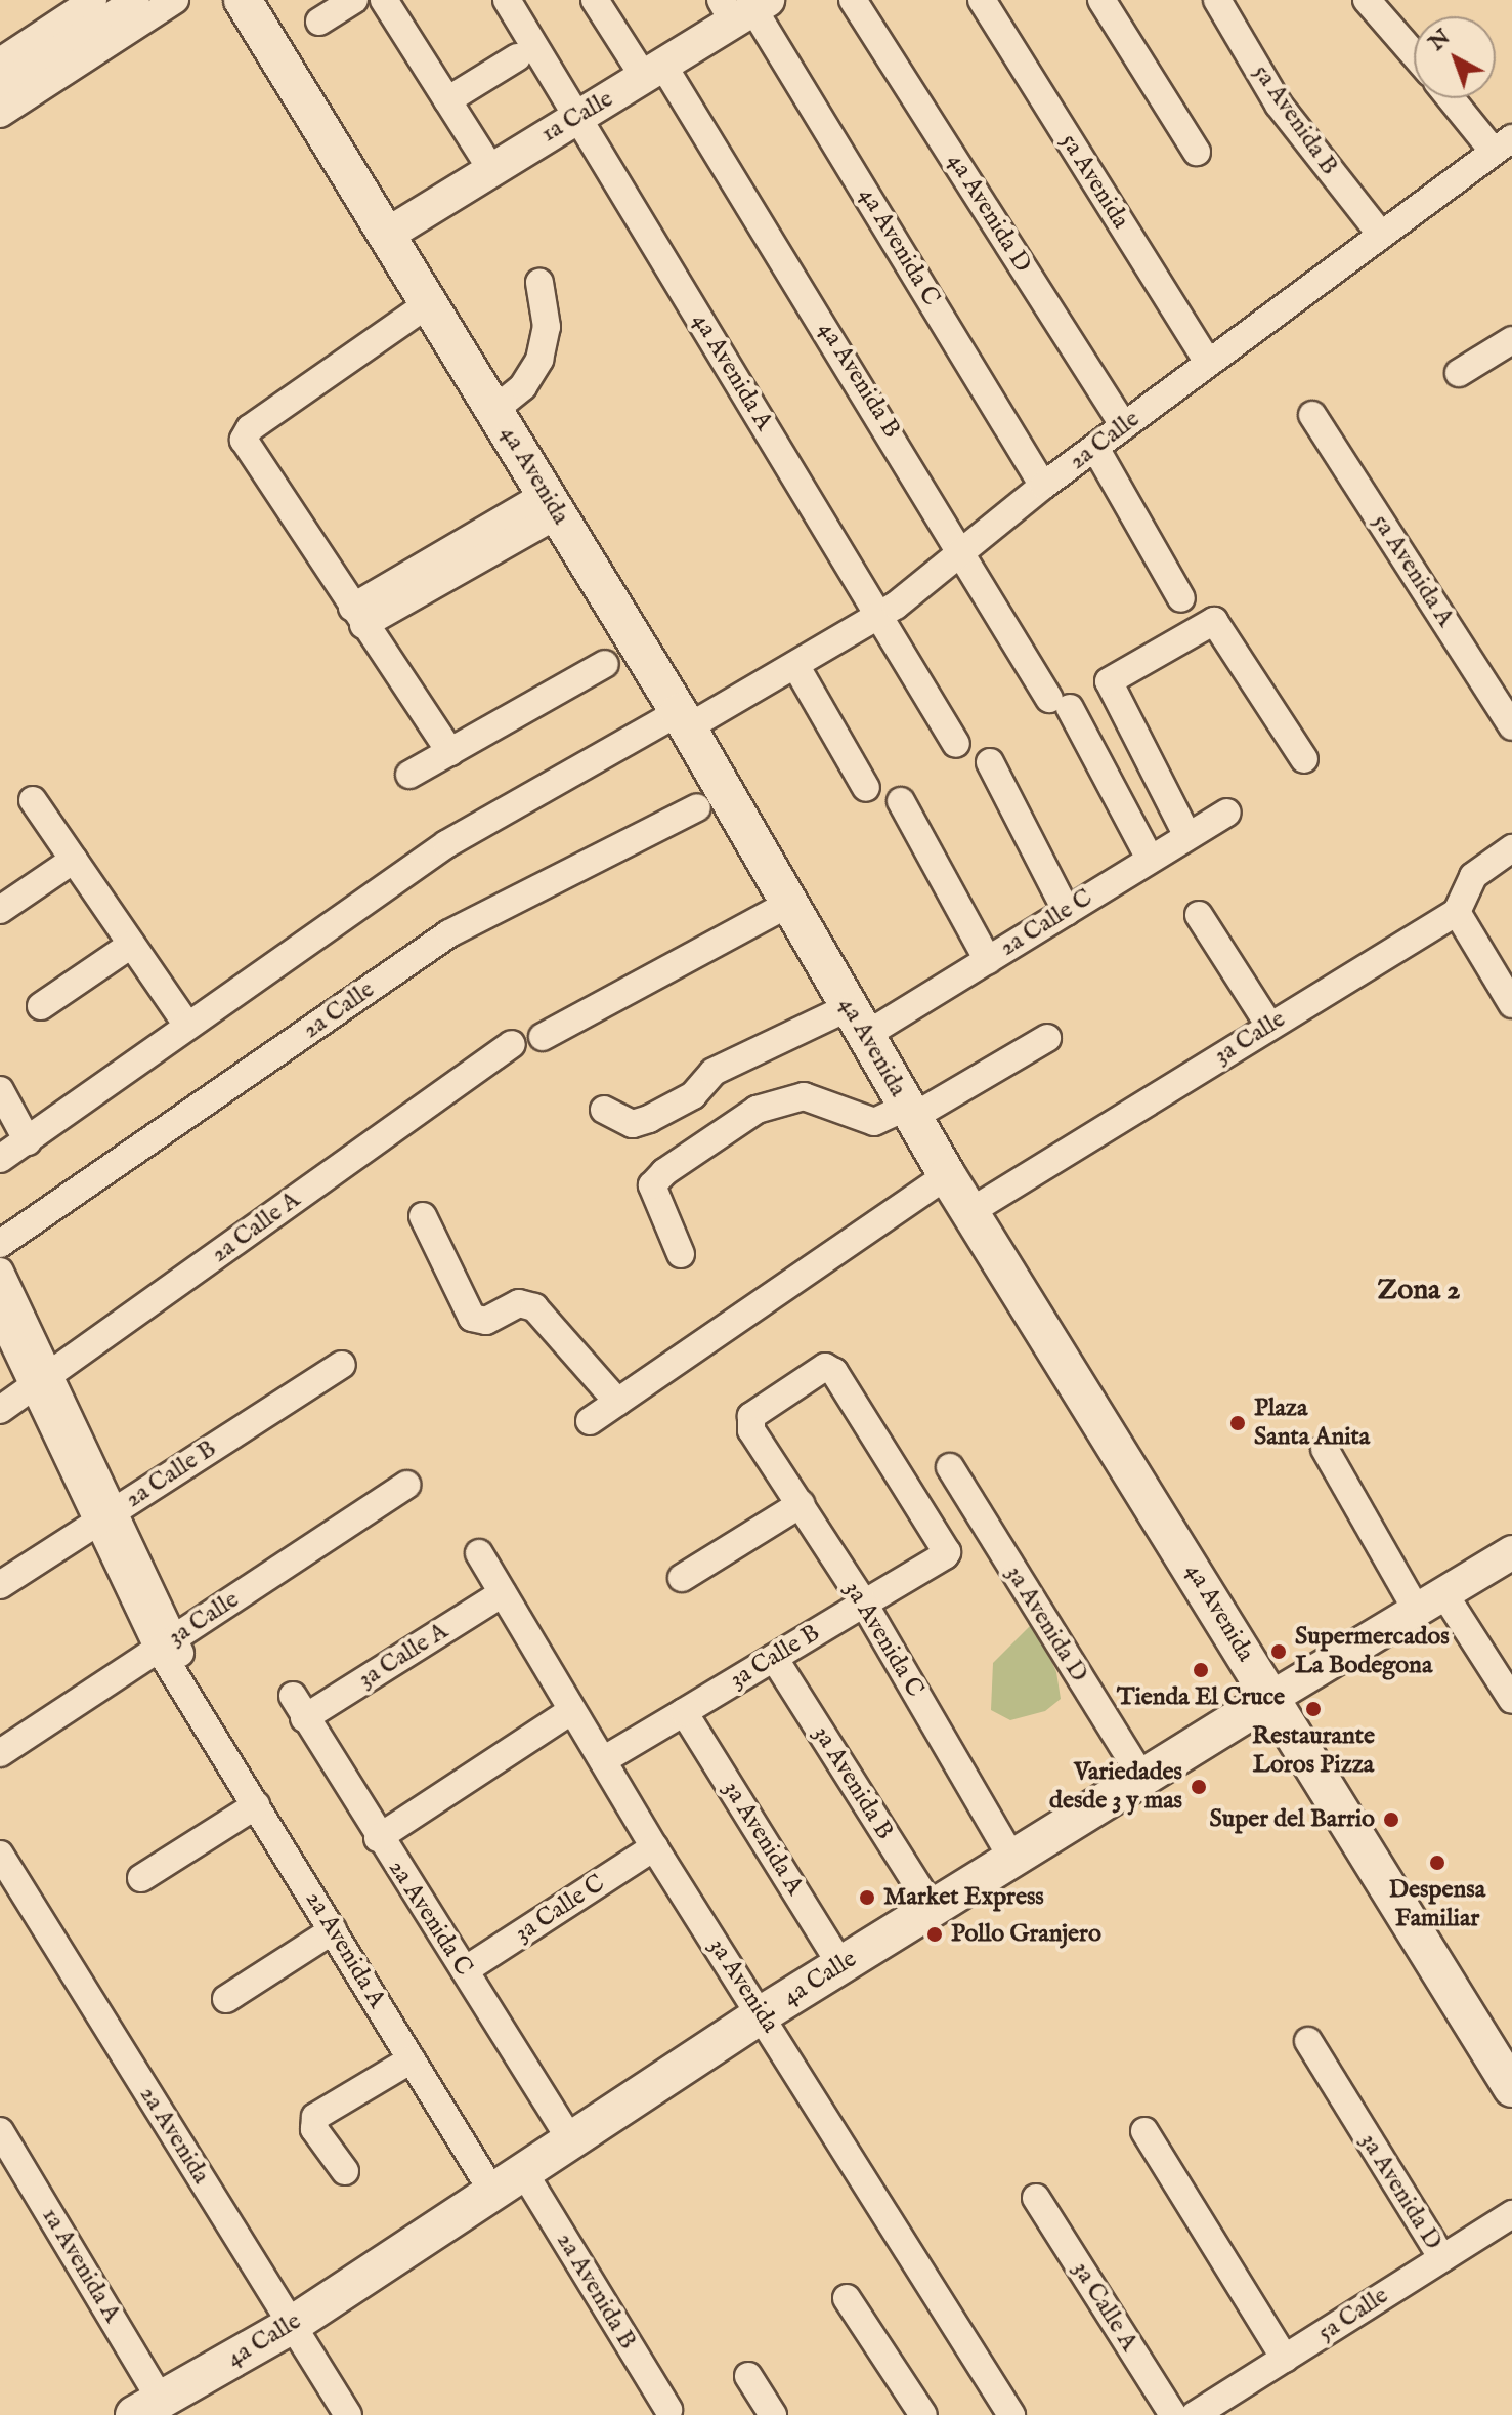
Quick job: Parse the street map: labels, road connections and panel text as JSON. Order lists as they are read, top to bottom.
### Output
{
  "streets": {
    "main road": ["4a Avenida", "4a Calle"],
    "street": [
      "1a Calle",
      "5a Avenida B",
      "5a Avenida",
      "4a Avenida D",
      "4a Avenida C",
      "4a Avenida A",
      "4a Avenida B",
      "2a Calle",
      "5a Avenida A",
      "2a Calle C",
      "3a Calle",
      "2a Calle A",
      "2a Calle B",
      "3a Avenida D",
      "3a Avenida C",
      "3a Calle A",
      "3a Calle B",
      "3a Avenida B",
      "3a Avenida A",
      "3a Calle C",
      "2a Avenida C",
      "2a Avenida A",
      "3a Avenida",
      "2a Avenida",
      "1a Avenida A",
      "2a Avenida B",
      "5a Calle"
    ]
  },
  "crossings": [
    ["1a Calle", "4a Avenida C"],
    ["1a Calle", "4a Avenida A"],
    ["1a Calle", "4a Avenida B"],
    ["1a Calle", "4a Avenida"],
    ["5a Avenida B", "2a Calle"],
    ["5a Avenida", "2a Calle"],
    ["4a Avenida D", "2a Calle"],
    ["4a Avenida C", "2a Calle"],
    ["4a Avenida A", "2a Calle"],
    ["4a Avenida B", "2a Calle"],
    ["4a Avenida B", "2a Calle C"],
    ["2a Calle", "4a Avenida"],
    ["4a Avenida", "2a Calle C"],
    ["4a Avenida", "3a Calle"],
    ["4a Avenida", "4a Calle"],
    ["3a Calle", "2a Avenida A"],
    ["2a Calle A", "2a Avenida A"],
    ["2a Calle B", "2a Avenida A"],
    ["3a Avenida D", "4a Calle"],
    ["3a Avenida D", "5a Calle"],
    ["3a Avenida C", "3a Calle B"],
    ["3a Avenida C", "4a Calle"],
    ["3a Calle A", "2a Avenida C"],
    ["3a Calle A", "3a Avenida"],
    ["3a Calle B", "3a Avenida B"],
    ["3a Calle B", "3a Avenida A"],
    ["3a Calle B", "3a Avenida"],
    ["3a Avenida B", "4a Calle"],
    ["3a Avenida A", "4a Calle"],
    ["3a Calle C", "2a Avenida C"],
    ["3a Calle C", "3a Avenida"],
    ["2a Avenida C", "4a Calle"],
    ["2a Avenida A", "4a Calle"],
    ["4a Calle", "3a Avenida"],
    ["4a Calle", "2a Avenida"],
    ["4a Calle", "1a Avenida A"],
    ["4a Calle", "2a Avenida B"]
  ],
  "districts": ["Zona 2"],
  "places": [
    "Plaza Santa Anita",
    "Supermercados La Bodegona",
    "Tienda El Cruce",
    "Restaurante Loros Pizza",
    "Variedades desde 3 y mas",
    "Super del Barrio",
    "Despensa Familiar",
    "Market Express",
    "Pollo Granjero"
  ],
  "north": "top left"
}
